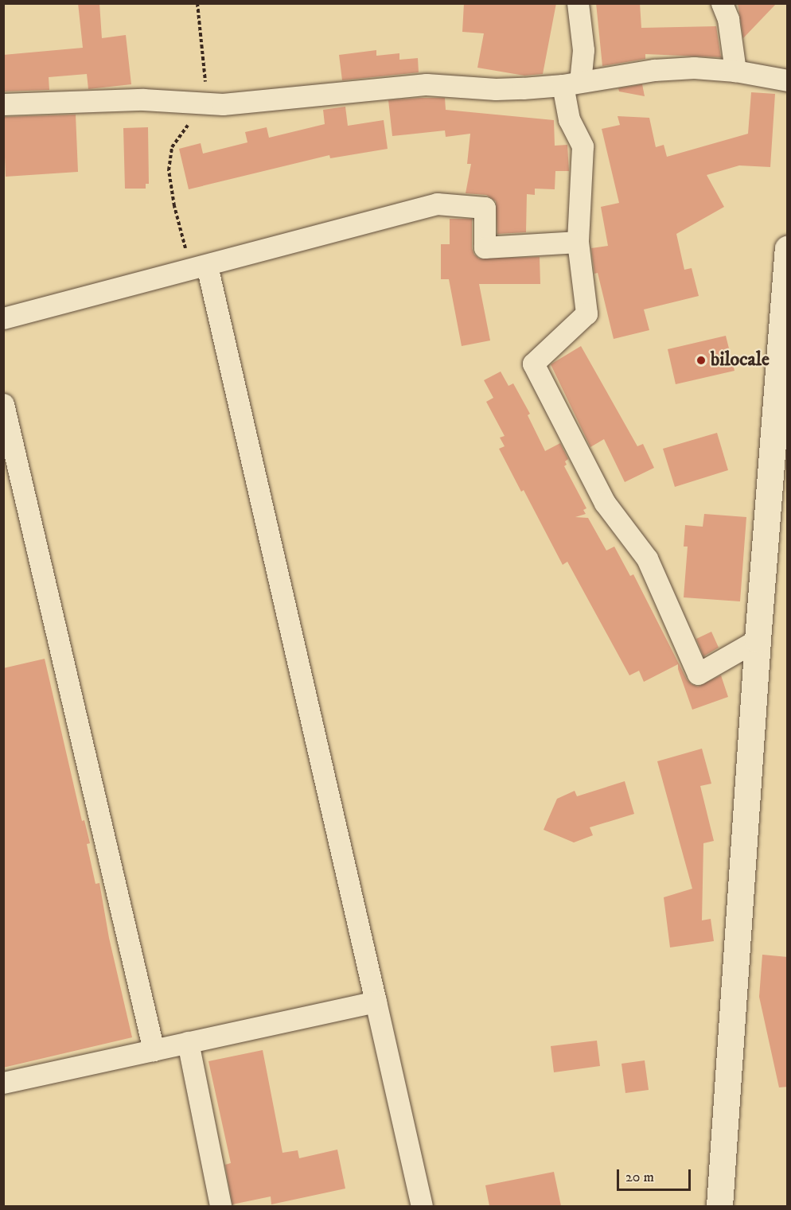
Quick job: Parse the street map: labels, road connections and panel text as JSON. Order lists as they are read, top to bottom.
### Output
{
  "places": ["bilocale"],
  "scale_bar": "20 m"
}
